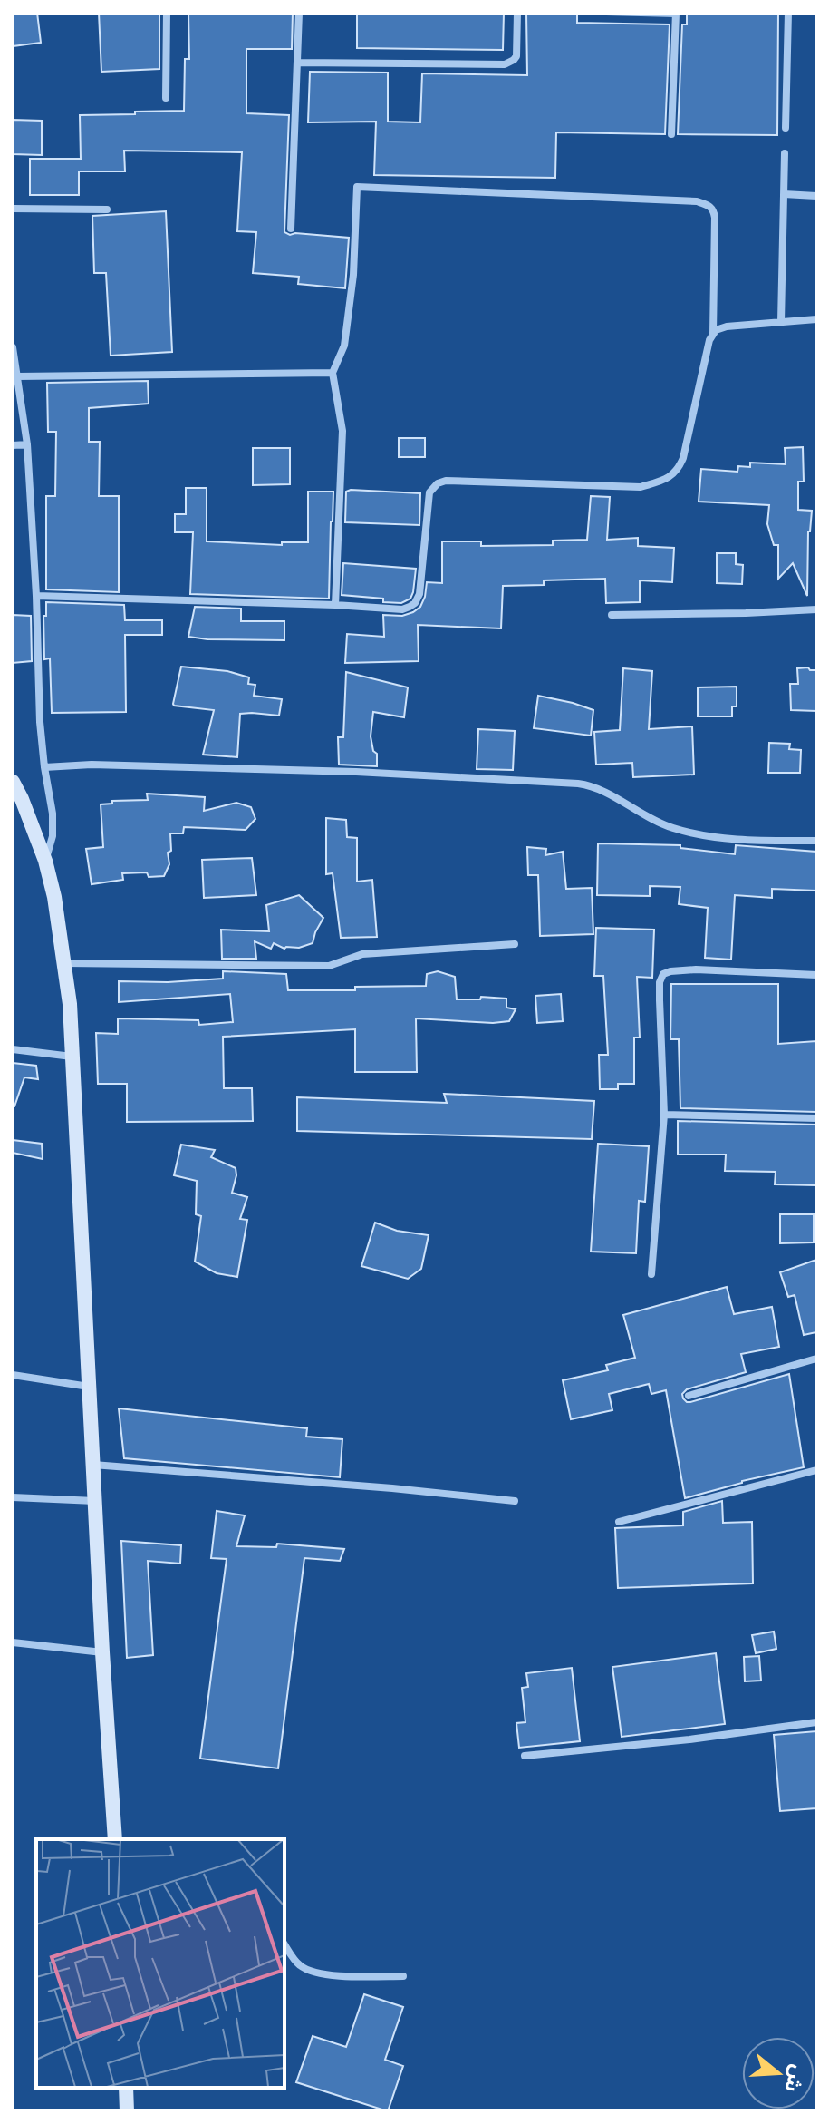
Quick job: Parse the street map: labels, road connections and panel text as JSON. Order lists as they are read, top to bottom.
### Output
{
  "north": "right"
}
